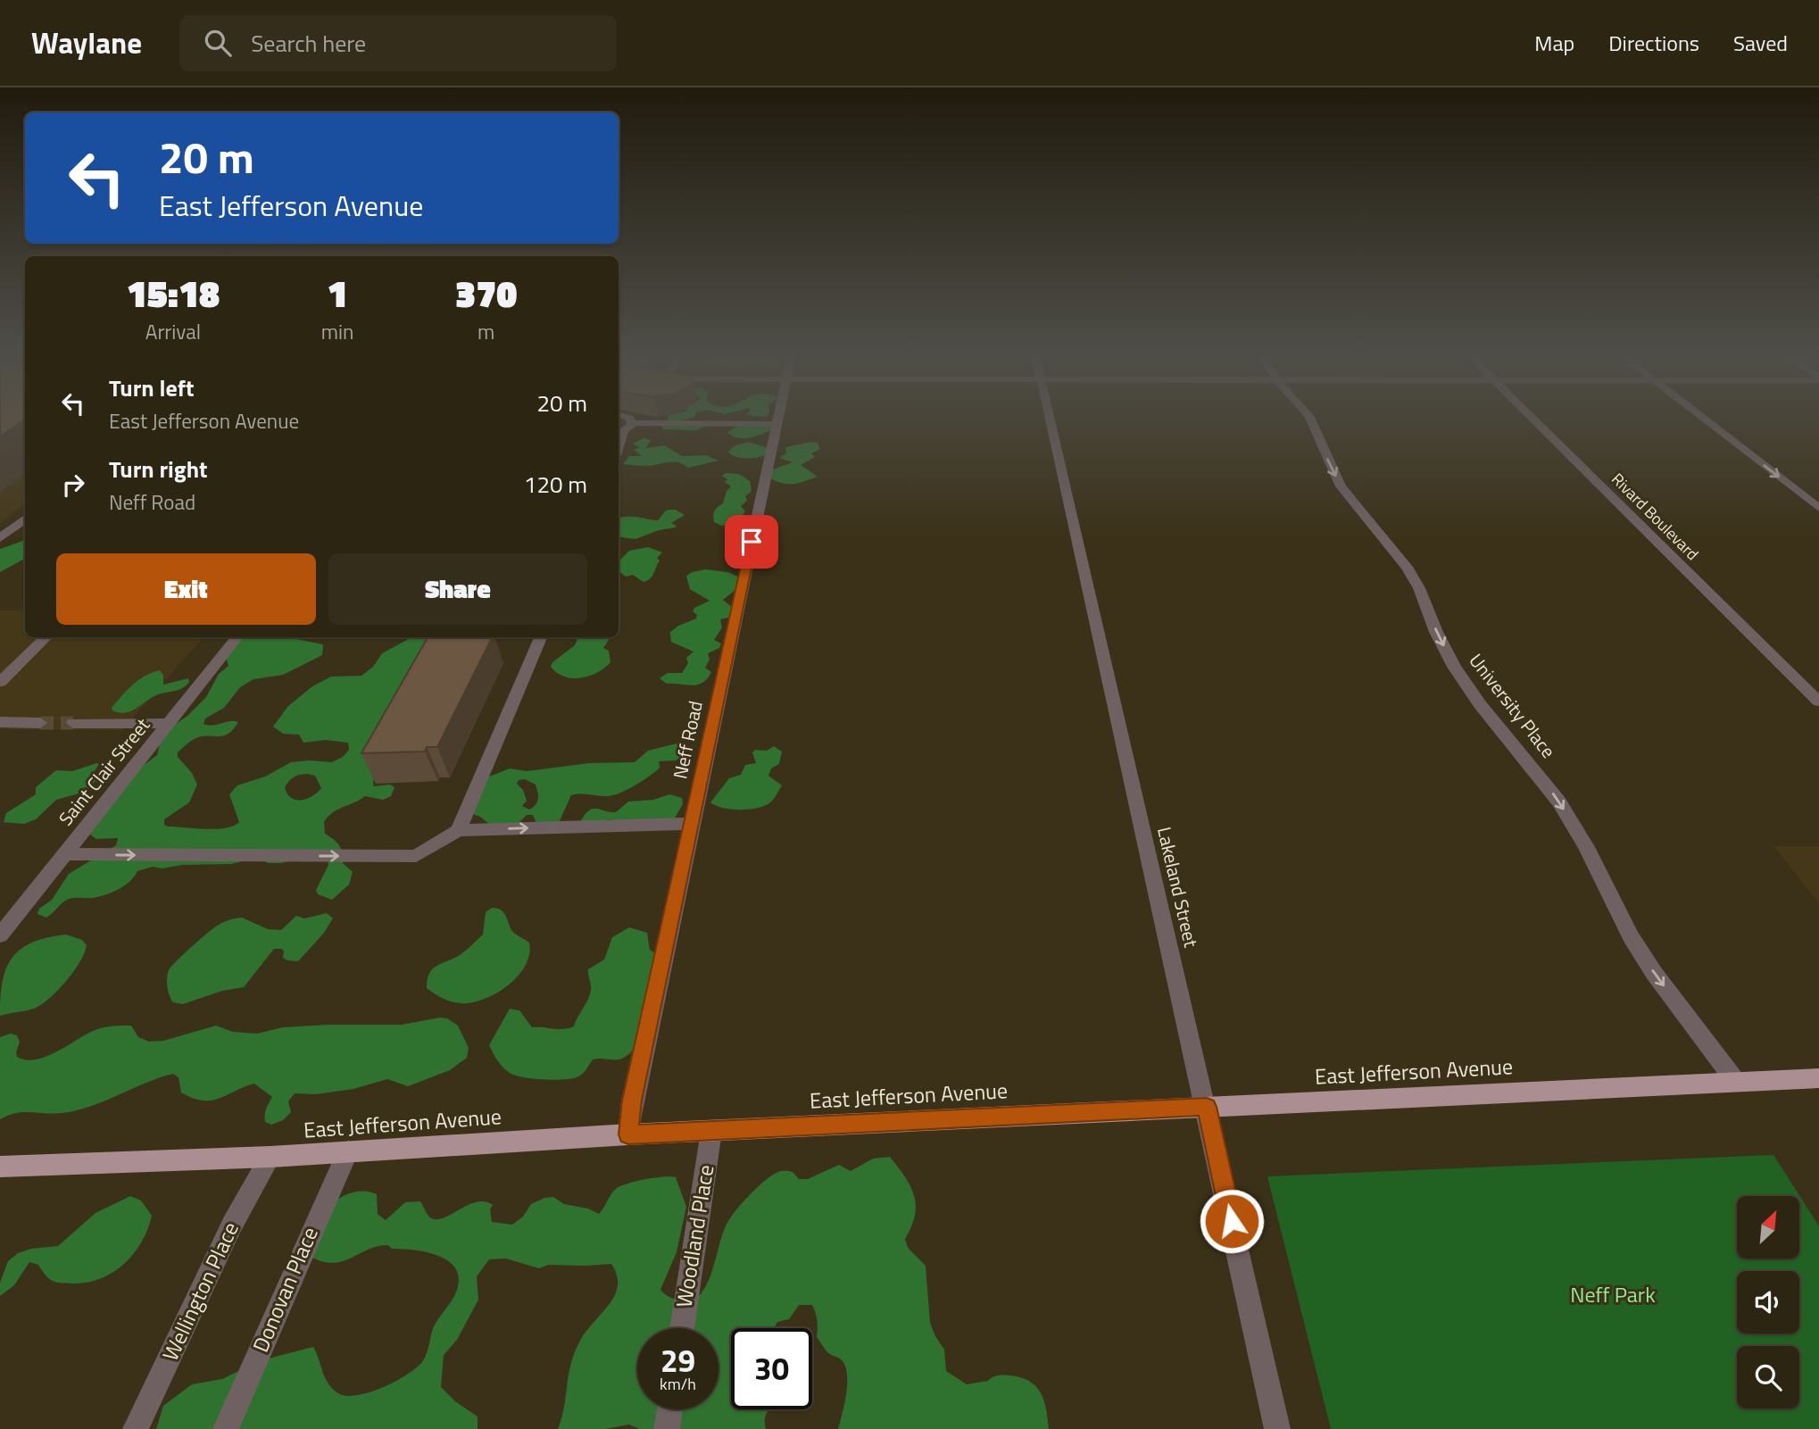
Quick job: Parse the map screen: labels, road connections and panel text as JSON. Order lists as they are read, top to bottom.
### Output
{
  "streets": {
    "main road": ["East Jefferson Avenue"],
    "street": [
      "Rivard Boulevard",
      "University Place",
      "Neff Road",
      "Saint Clair Street",
      "Lakeland Street",
      "Woodland Place",
      "Donovan Place",
      "Wellington Place"
    ]
  },
  "crossings": [
    ["University Place", "East Jefferson Avenue"],
    ["Neff Road", "East Jefferson Avenue"],
    ["Lakeland Street", "East Jefferson Avenue"],
    ["East Jefferson Avenue", "Woodland Place"],
    ["East Jefferson Avenue", "Donovan Place"],
    ["East Jefferson Avenue", "Wellington Place"]
  ],
  "one_way": ["University Place"],
  "parks": ["Neff Park"],
  "north": "top right",
  "page": {
    "header": "Waylane",
    "search": "Search here",
    "nav": ["Map", "Directions", "Saved"],
    "turn": ["20 m", "East Jefferson Avenue"],
    "eta": [
      "15:18",
      "Arrival",
      "1",
      "min",
      "370",
      "m"
    ],
    "list": [
      {
        "name": "Turn left",
        "note": "East Jefferson Avenue",
        "value": "20 m"
      },
      {
        "name": "Turn right",
        "note": "Neff Road",
        "value": "120 m"
      }
    ],
    "buttons": ["Exit", "Share"],
    "speed": "29 km/h",
    "limit": "30"
  }
}
